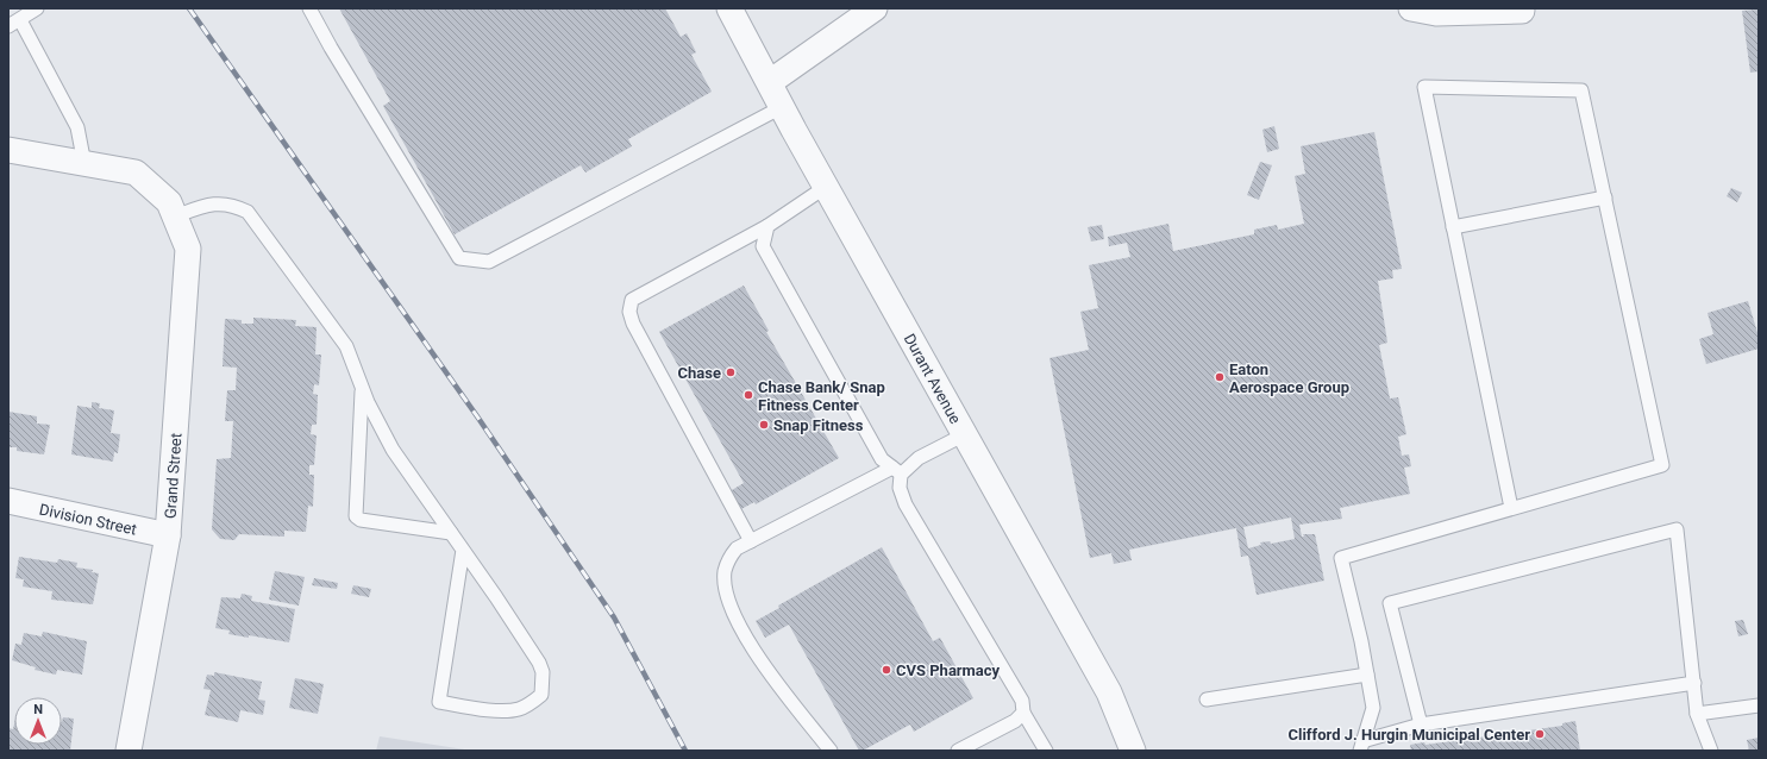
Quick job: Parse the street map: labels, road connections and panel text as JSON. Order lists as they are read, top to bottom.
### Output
{
  "streets": {
    "street": ["Durant Avenue", "Grand Street", "Division Street"]
  },
  "crossings": [
    ["Grand Street", "Division Street"]
  ],
  "places": [
    "Chase",
    "Eaton Aerospace Group",
    "Chase Bank/ Snap Fitness Center",
    "Snap Fitness",
    "CVS Pharmacy",
    "Clifford J. Hurgin Municipal Center"
  ],
  "north": "top"
}
